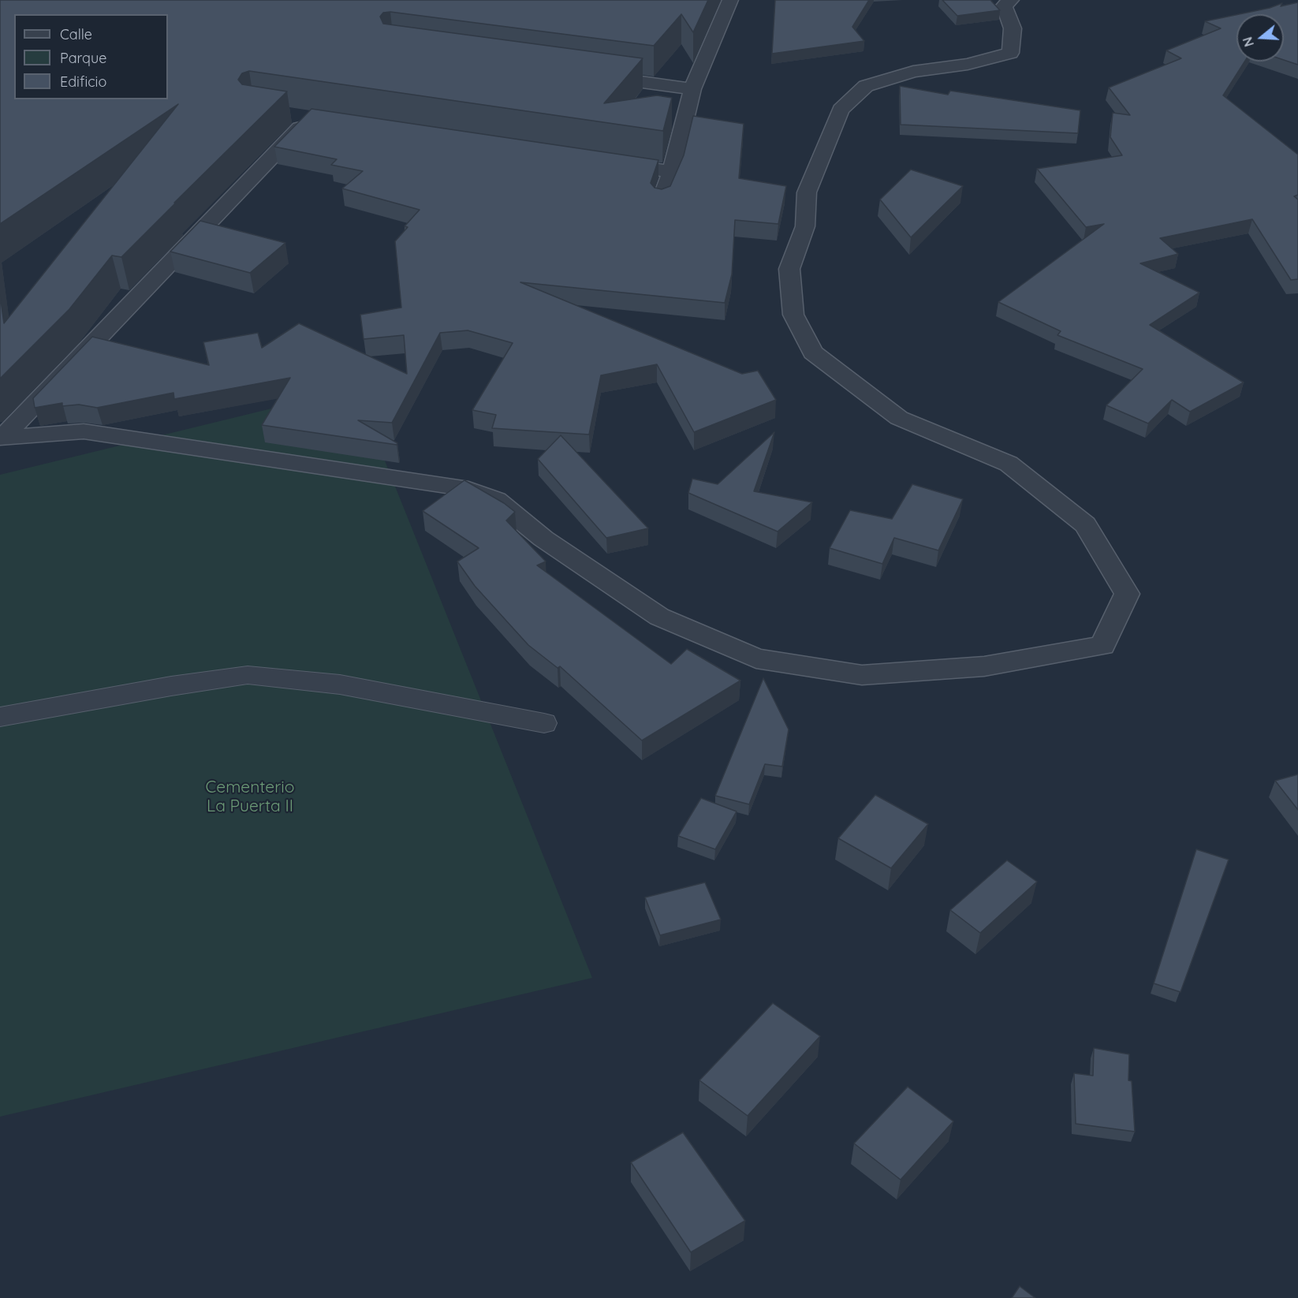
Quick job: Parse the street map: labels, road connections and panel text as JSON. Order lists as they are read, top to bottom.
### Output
{
  "parks": ["Cementerio La Puerta II"],
  "legend": ["Calle", "Parque", "Edificio"],
  "north": "left"
}
